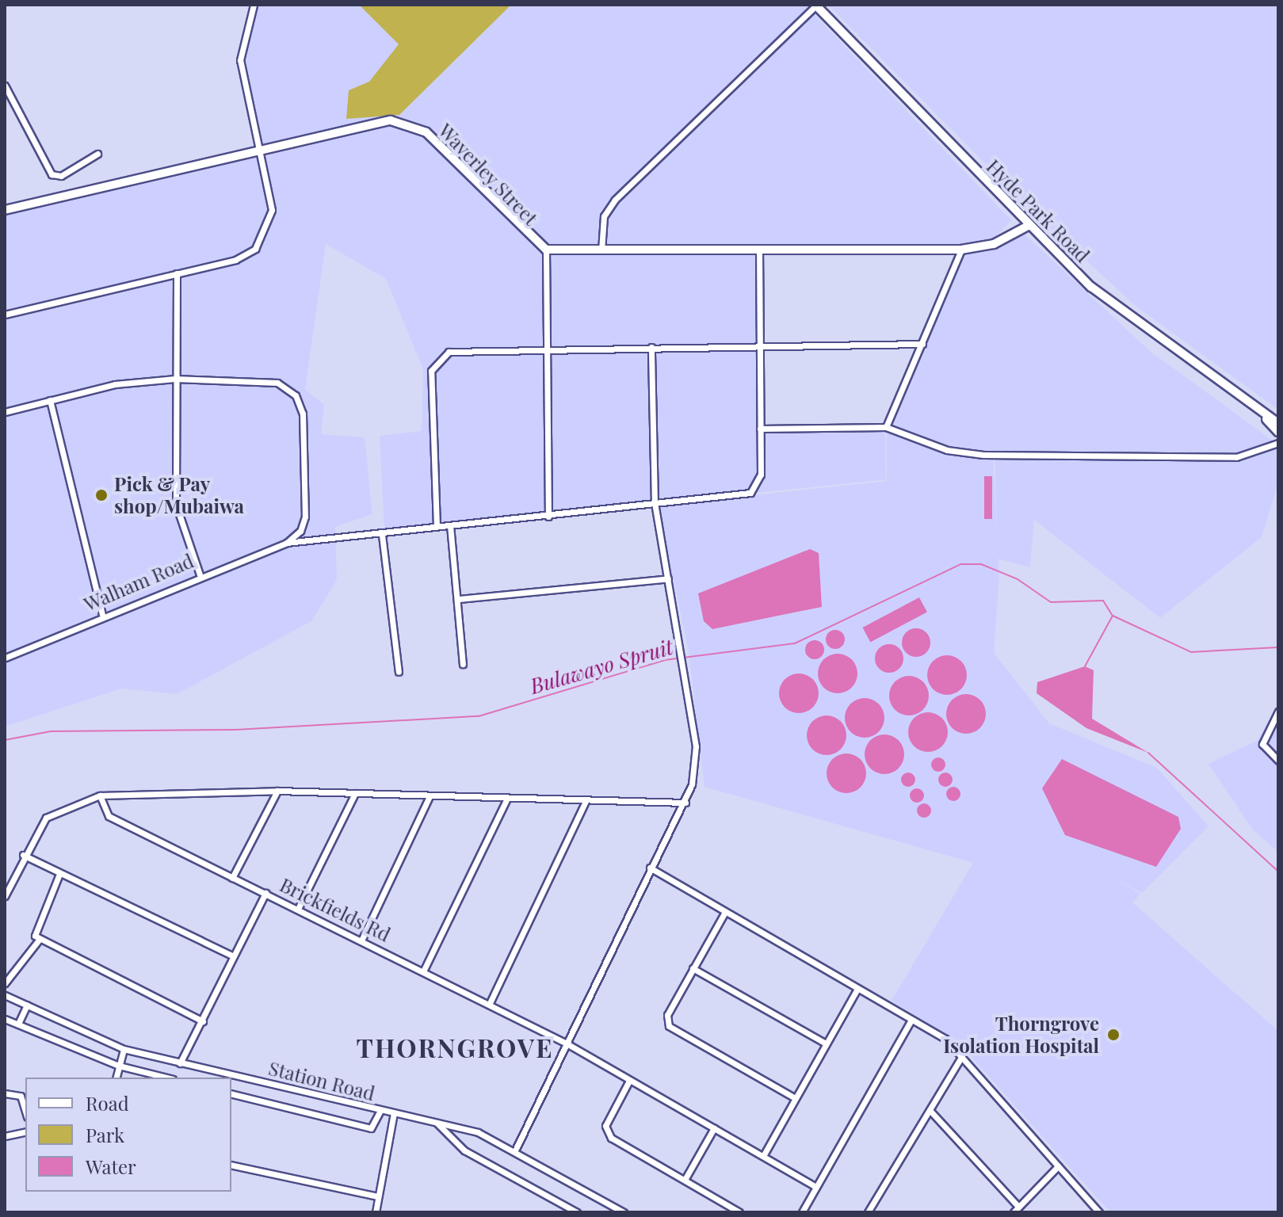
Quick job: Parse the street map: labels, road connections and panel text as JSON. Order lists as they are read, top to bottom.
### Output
{
  "streets": {
    "street": [
      "Waverley Street",
      "Hyde Park Road",
      "Walham Road",
      "Brickfields Rd",
      "Station Road"
    ]
  },
  "crossings": [
    ["Waverley Street", "Hyde Park Road"]
  ],
  "districts": ["THORNGROVE"],
  "water": ["Bulawayo Spruit"],
  "places": ["Pick & Pay shop/Mubaiwa", "Thorngrove Isolation Hospital"],
  "legend": ["Road", "Park", "Water"]
}
